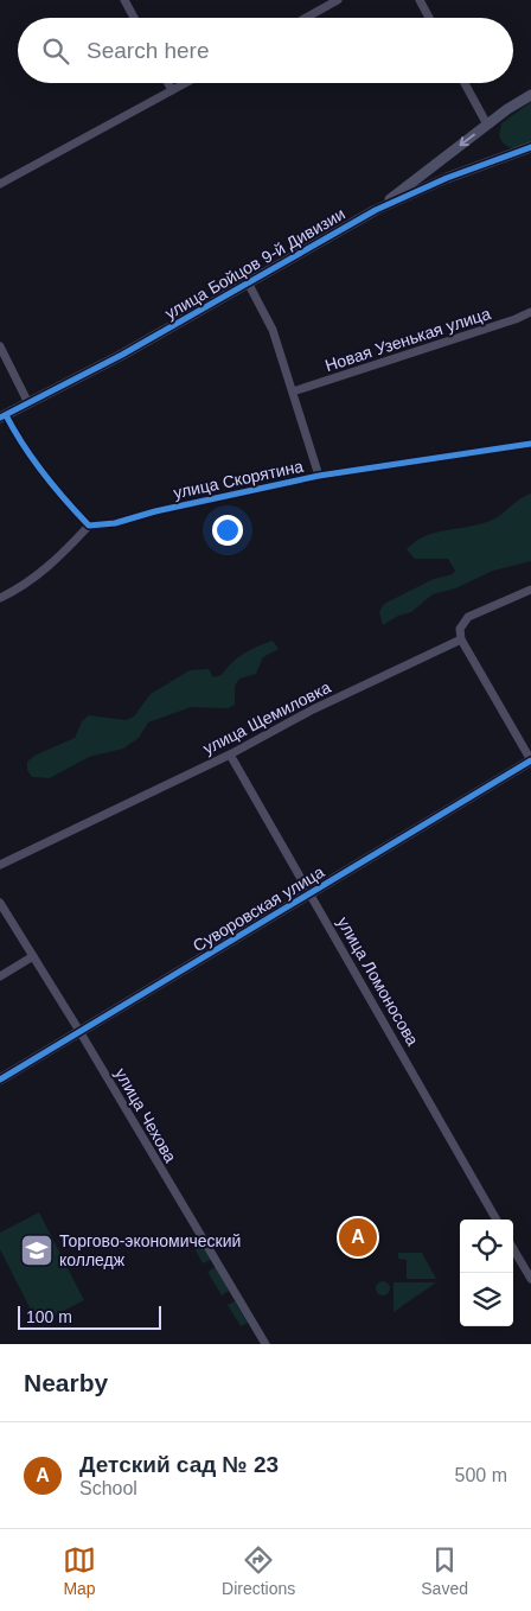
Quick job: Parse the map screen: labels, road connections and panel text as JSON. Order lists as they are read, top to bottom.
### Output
{
  "streets": {
    "street": [
      "улица Бойцов 9-й Дивизии",
      "Новая Узенькая улица",
      "улица Скорятина",
      "улица Щемиловка",
      "Суворовская улица",
      "улица Ломоносова",
      "улица Чехова"
    ]
  },
  "crossings": [
    ["улица Щемиловка", "улица Ломоносова"],
    ["Суворовская улица", "улица Ломоносова"],
    ["Суворовская улица", "улица Чехова"]
  ],
  "places": {
    "school or university": ["Торгово-экономический колледж"]
  },
  "scale_bar": "100 m",
  "page": {
    "search": "Search here",
    "pins": "A",
    "scale": "100 m",
    "heading": "Nearby",
    "list": [
      {
        "mark": "A",
        "name": "Детский сад № 23",
        "note": "School",
        "value": "500 m"
      }
    ],
    "nav": ["Map", "Directions", "Saved"]
  }
}
